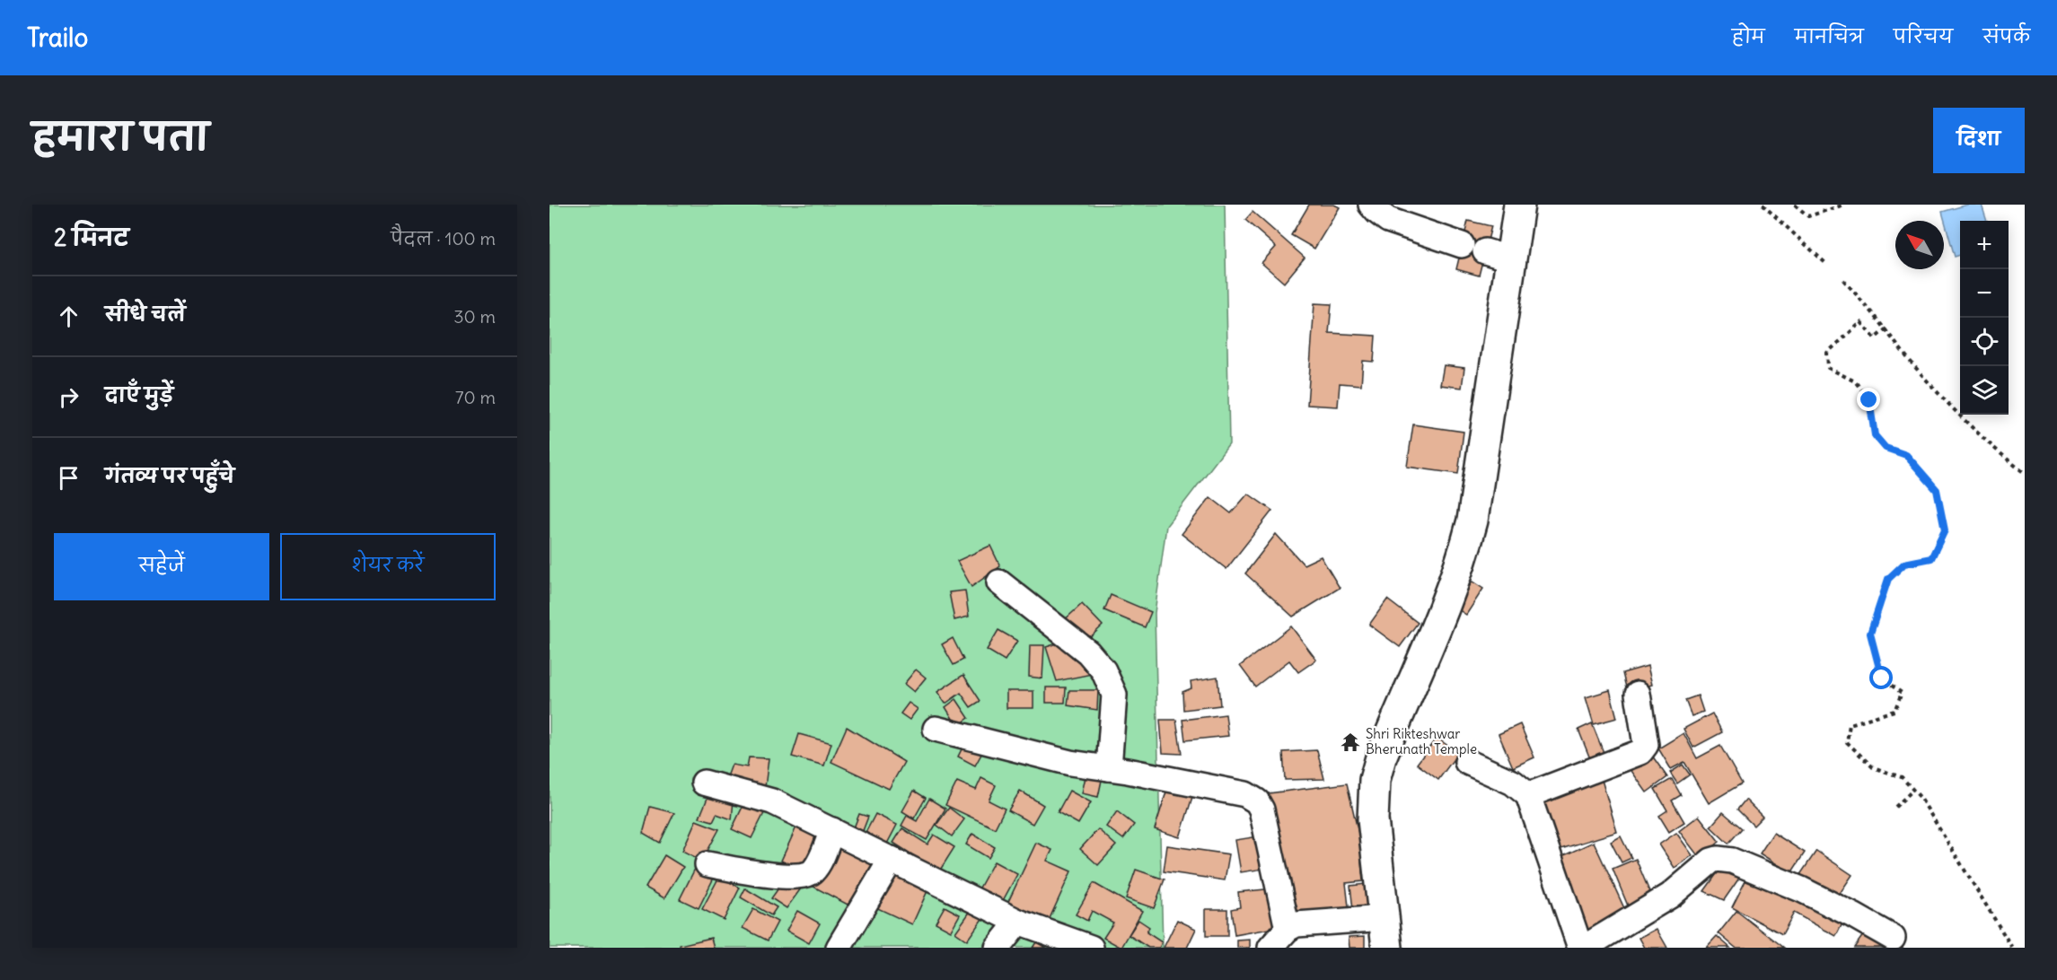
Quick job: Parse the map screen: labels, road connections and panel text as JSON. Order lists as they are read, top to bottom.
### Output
{
  "places": {
    "temple": ["Shri Rikteshwar Bherunath Temple"]
  },
  "north": "top left",
  "page": {
    "header": "Trailo",
    "nav": [
      "होम",
      "मानचित्र",
      "परिचय",
      "संपर्क"
    ],
    "title": "हमारा पता",
    "buttons": [
      "दिशा",
      ["सहेजें", "शेयर करें"]
    ],
    "heading": ["2 मिनट", "पैदल · 100 m"],
    "map_buttons": ["+", "−"],
    "list": [
      ["सीधे चलें", "30 m"],
      ["दाएँ मुड़ें", "70 m"],
      "गंतव्य पर पहुँचे"
    ]
  }
}
